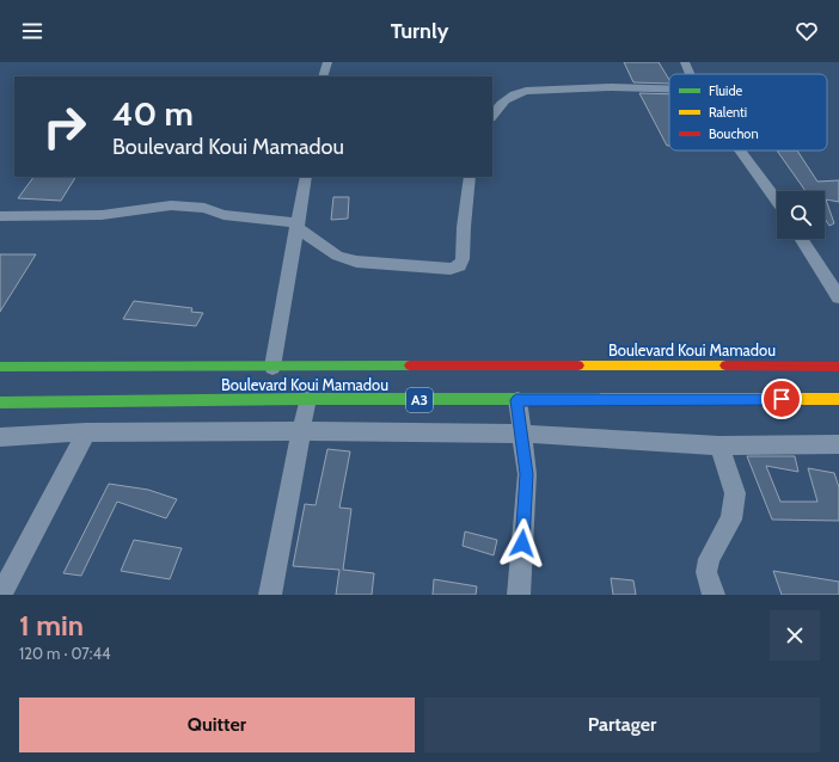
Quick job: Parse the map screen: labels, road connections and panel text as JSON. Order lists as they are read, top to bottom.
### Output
{
  "streets": {
    "main road": ["Boulevard Koui Mamadou", "A3"]
  },
  "legend": ["Fluide", "Ralenti", "Bouchon"],
  "page": {
    "header": "Turnly",
    "turn": ["40 m", "Boulevard Koui Mamadou"],
    "heading": ["1 min", "120 m · 07:44"],
    "buttons": ["Quitter", "Partager"]
  }
}
